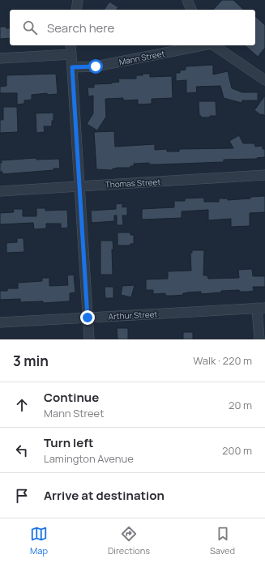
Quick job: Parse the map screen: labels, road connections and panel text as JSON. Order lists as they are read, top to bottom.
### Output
{
  "streets": {
    "street": ["Mann Street", "Thomas Street", "Arthur Street"]
  },
  "page": {
    "search": "Search here",
    "heading": ["3 min", "Walk · 220 m"],
    "list": [
      ["Continue", "Mann Street", "20 m"],
      ["Turn left", "Lamington Avenue", "200 m"],
      "Arrive at destination"
    ],
    "nav": ["Map", "Directions", "Saved"]
  }
}
